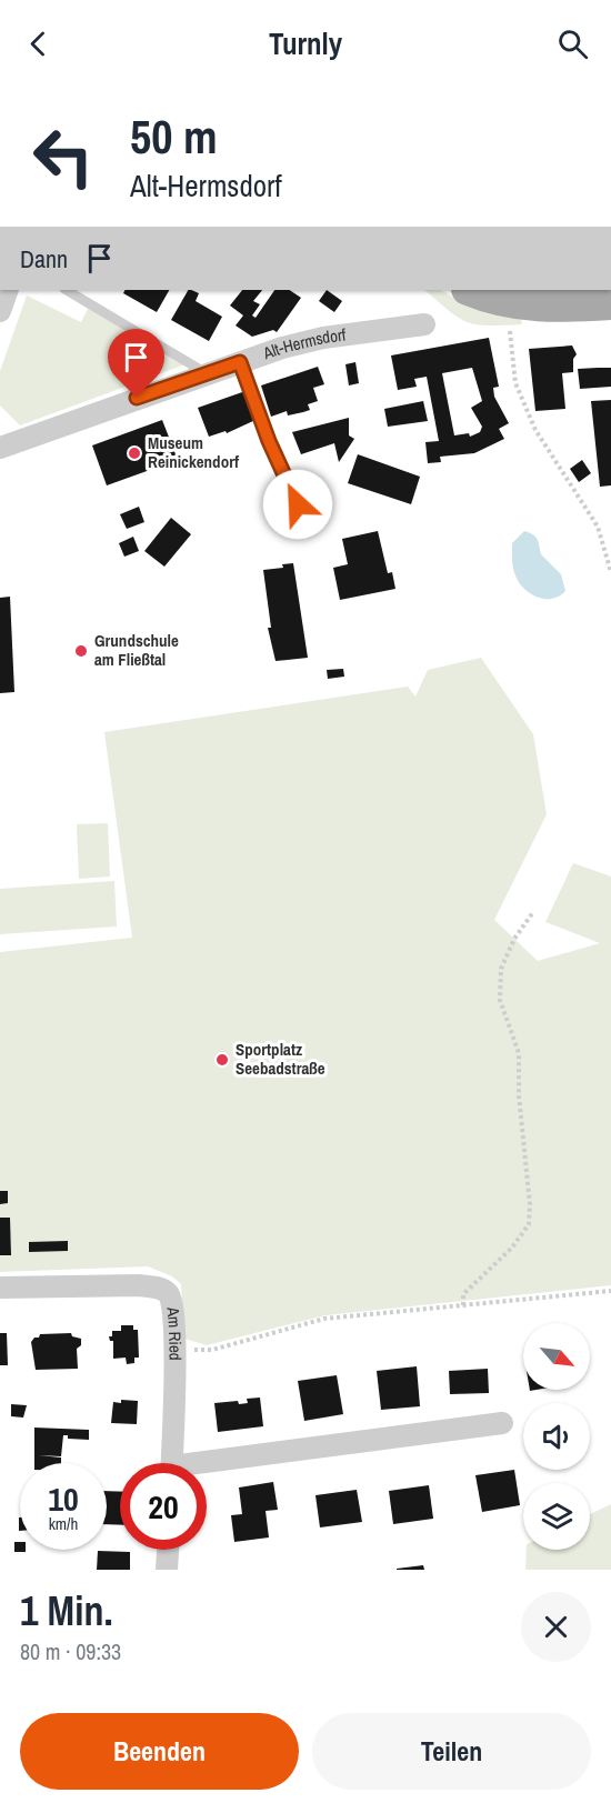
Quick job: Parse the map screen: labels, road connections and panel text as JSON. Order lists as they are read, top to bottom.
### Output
{
  "streets": {
    "street": ["Alt-Hermsdorf", "Am Ried"]
  },
  "places": ["Museum Reinickendorf", "Grundschule am Fließtal", "Sportplatz Seebadstraße"],
  "north": "bottom right",
  "page": {
    "header": "Turnly",
    "turn": ["50 m", "Alt-Hermsdorf"],
    "then": "Dann",
    "speed": "10 km/h",
    "limit": "20",
    "heading": ["1 Min.", "80 m · 09:33"],
    "buttons": ["Beenden", "Teilen"]
  }
}
